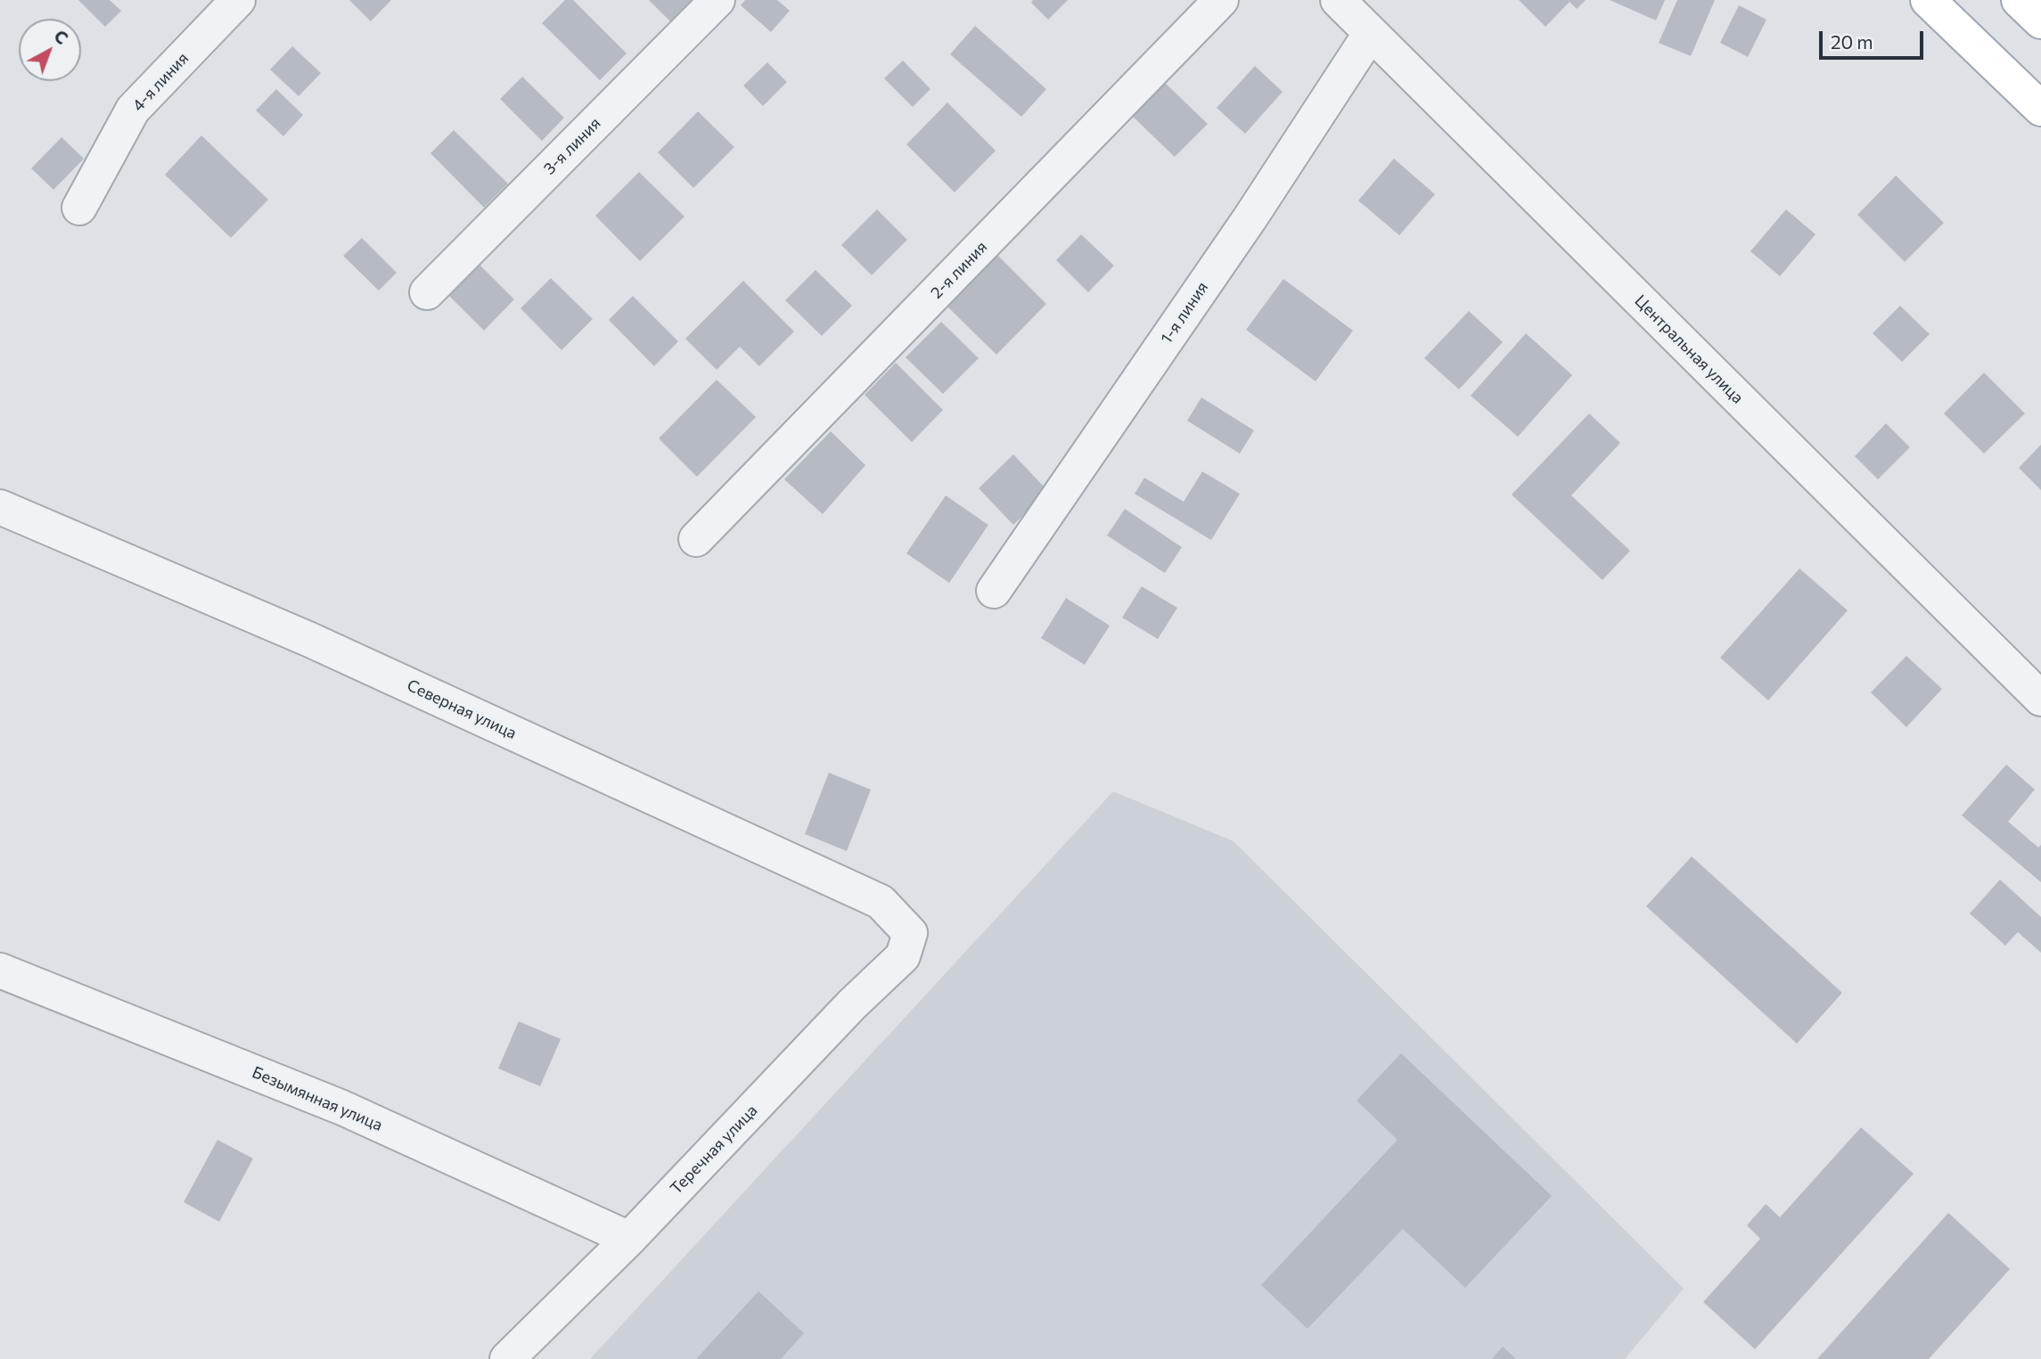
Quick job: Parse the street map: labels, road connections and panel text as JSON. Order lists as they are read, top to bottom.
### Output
{
  "streets": {
    "street": [
      "4-я линия",
      "3-я линия",
      "2-я линия",
      "1-я линия",
      "Центральная улица",
      "Северная улица",
      "Безымянная улица",
      "Теречная улица"
    ]
  },
  "crossings": [
    ["1-я линия", "Центральная улица"],
    ["Северная улица", "Теречная улица"],
    ["Безымянная улица", "Теречная улица"]
  ],
  "scale_bar": "20 m",
  "north": "top right"
}
